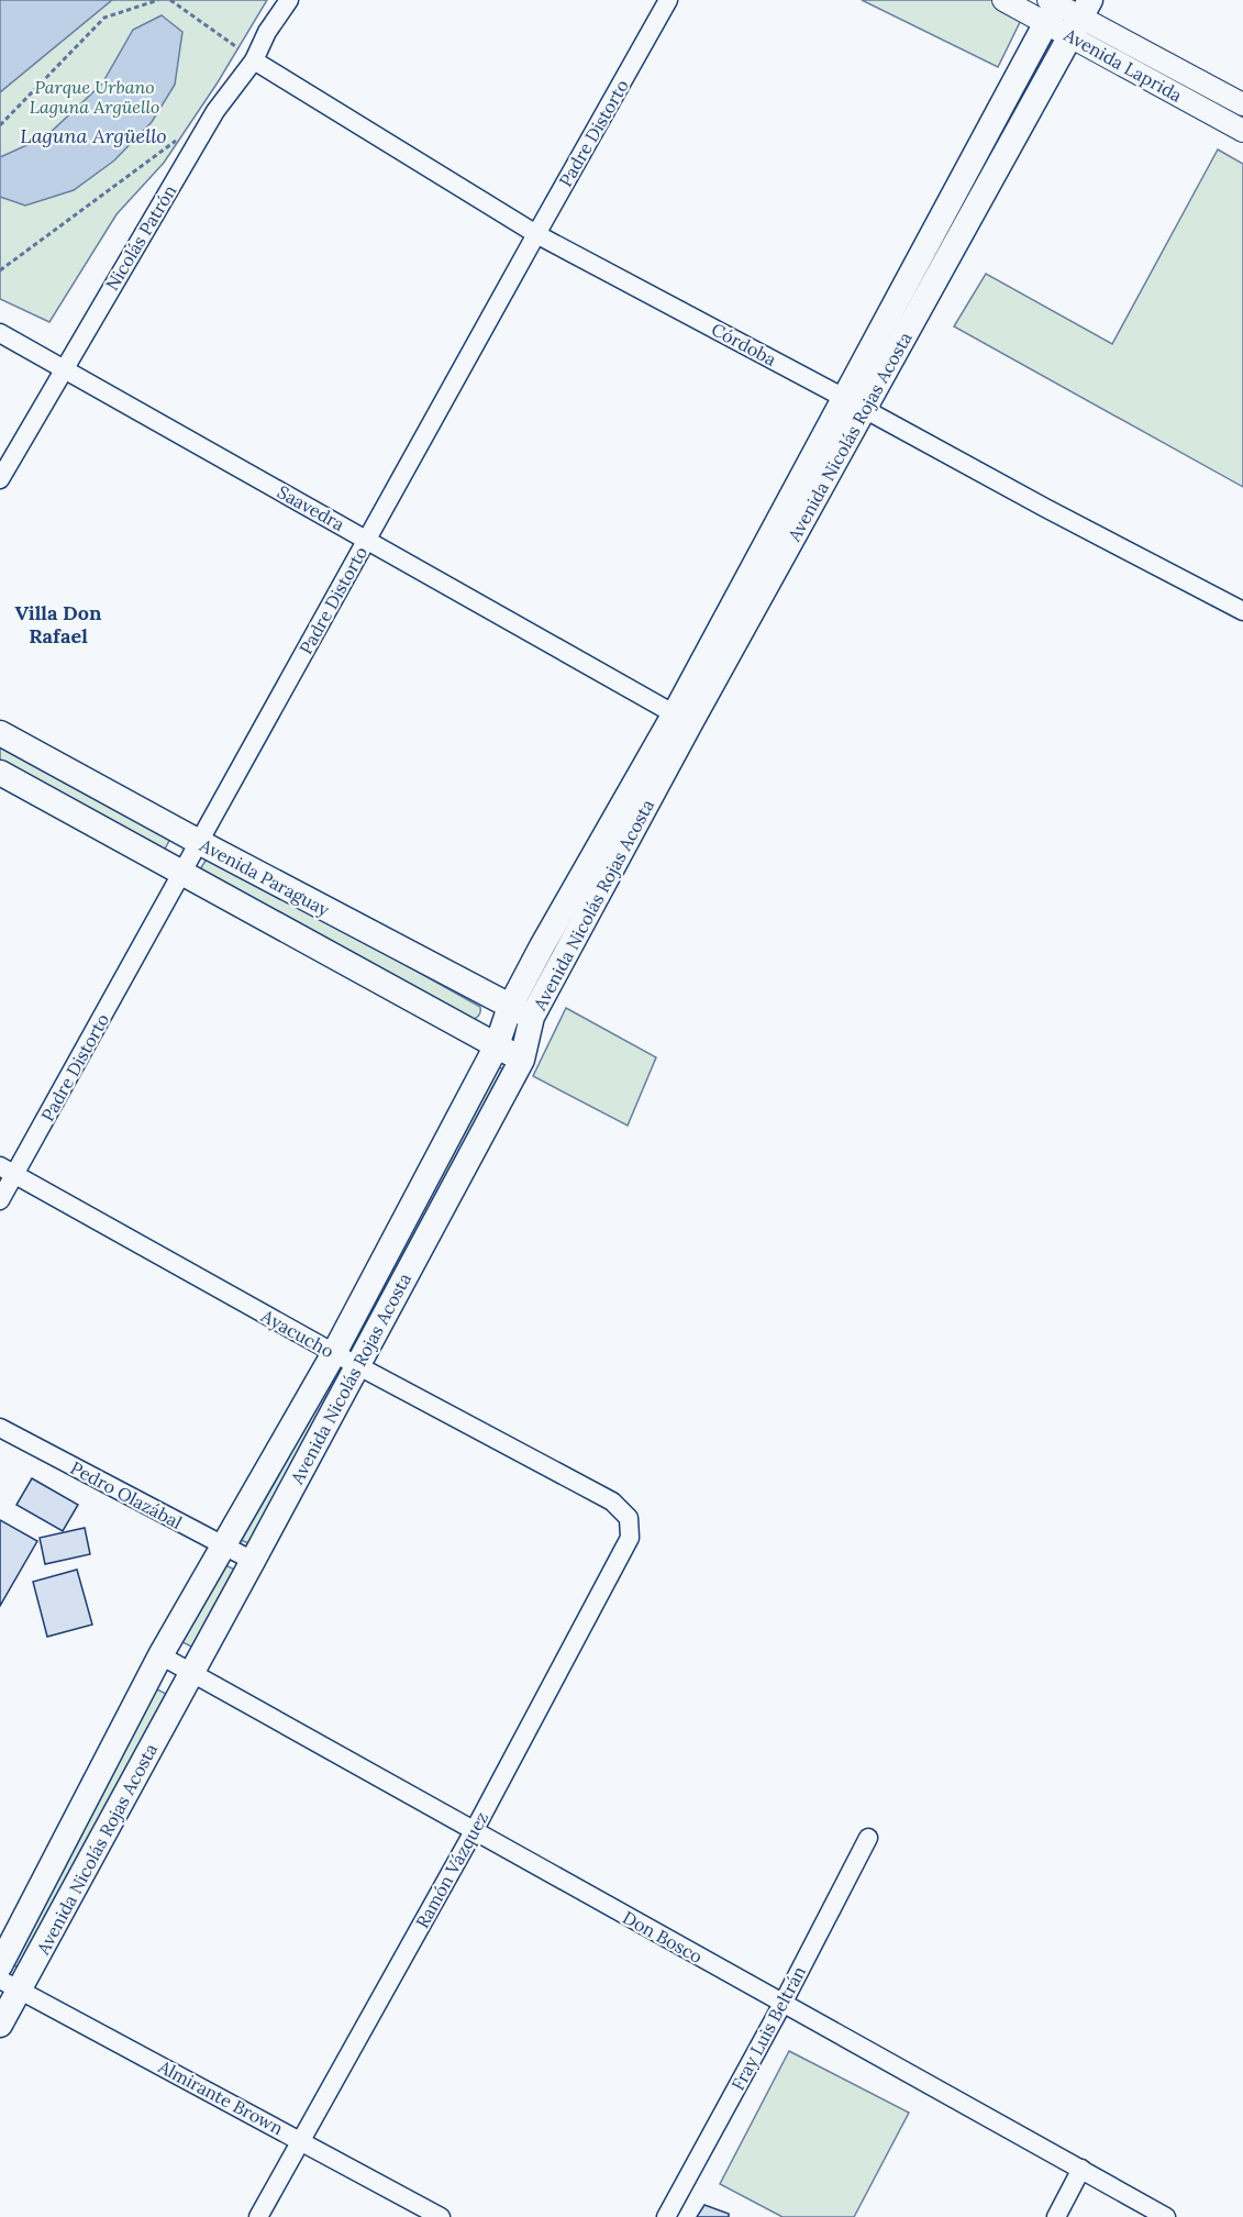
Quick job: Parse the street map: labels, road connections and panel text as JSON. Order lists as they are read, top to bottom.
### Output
{
  "streets": {
    "main road": ["Avenida Nicolás Rojas Acosta", "Avenida Paraguay"],
    "street": [
      "Avenida Laprida",
      "Padre Distorto",
      "Nicolás Patrón",
      "Córdoba",
      "Saavedra",
      "Ayacucho",
      "Pedro Olazábal",
      "Ramón Vázquez",
      "Don Bosco",
      "Fray Luis Beltrán",
      "Almirante Brown"
    ]
  },
  "crossings": [
    ["Avenida Laprida", "Avenida Nicolás Rojas Acosta"],
    ["Padre Distorto", "Córdoba"],
    ["Padre Distorto", "Saavedra"],
    ["Padre Distorto", "Avenida Paraguay"],
    ["Padre Distorto", "Ayacucho"],
    ["Nicolás Patrón", "Córdoba"],
    ["Nicolás Patrón", "Saavedra"],
    ["Córdoba", "Avenida Nicolás Rojas Acosta"],
    ["Avenida Nicolás Rojas Acosta", "Saavedra"],
    ["Avenida Nicolás Rojas Acosta", "Avenida Paraguay"],
    ["Avenida Nicolás Rojas Acosta", "Ayacucho"],
    ["Avenida Nicolás Rojas Acosta", "Pedro Olazábal"],
    ["Avenida Nicolás Rojas Acosta", "Don Bosco"],
    ["Avenida Nicolás Rojas Acosta", "Almirante Brown"],
    ["Ayacucho", "Ramón Vázquez"],
    ["Ramón Vázquez", "Don Bosco"],
    ["Ramón Vázquez", "Almirante Brown"],
    ["Don Bosco", "Fray Luis Beltrán"]
  ],
  "districts": ["Villa Don Rafael"],
  "water": ["Laguna Argüello"],
  "parks": ["Parque Urbano Laguna Argüello"]
}
